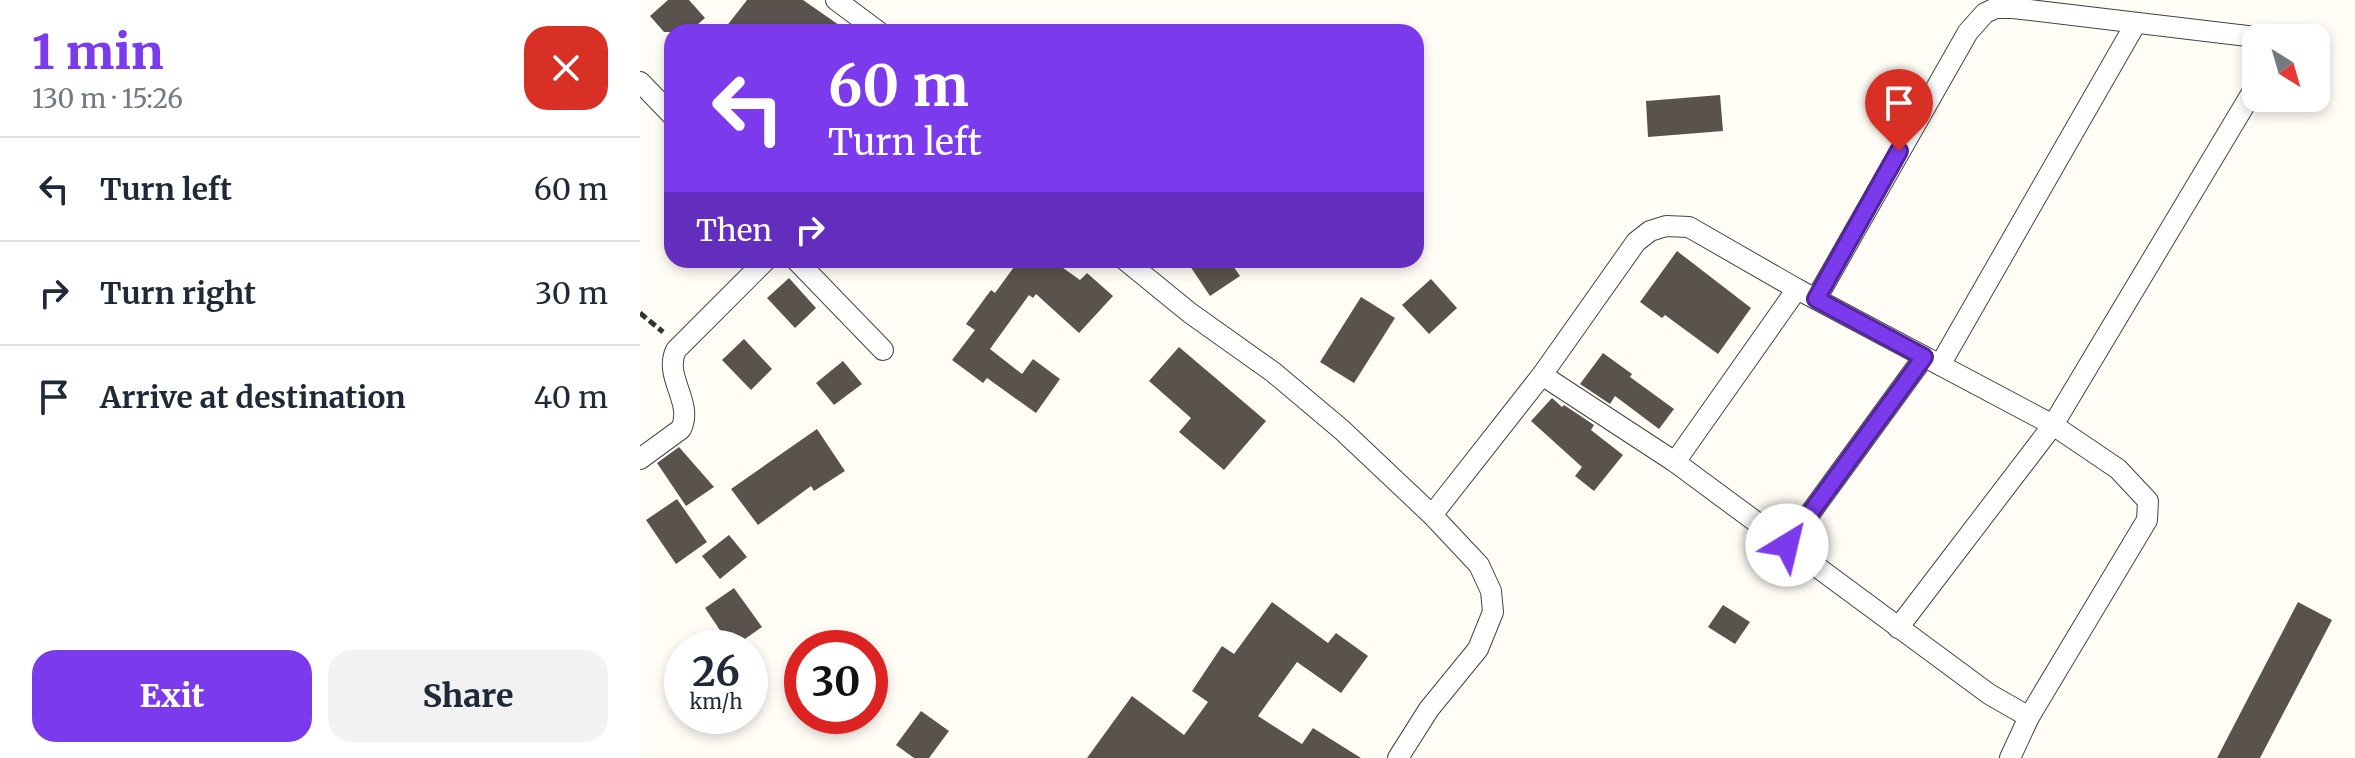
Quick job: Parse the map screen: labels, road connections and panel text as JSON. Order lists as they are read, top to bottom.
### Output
{
  "north": "bottom right",
  "page": {
    "heading": ["1 min", "130 m · 15:26"],
    "turn": ["60 m", "Turn left"],
    "list": [
      {
        "name": "Turn left",
        "value": "60 m"
      },
      {
        "name": "Turn right",
        "value": "30 m"
      },
      {
        "name": "Arrive at destination",
        "value": "40 m"
      }
    ],
    "then": "Then",
    "speed": "26 km/h",
    "limit": "30",
    "buttons": ["Exit", "Share"]
  }
}
